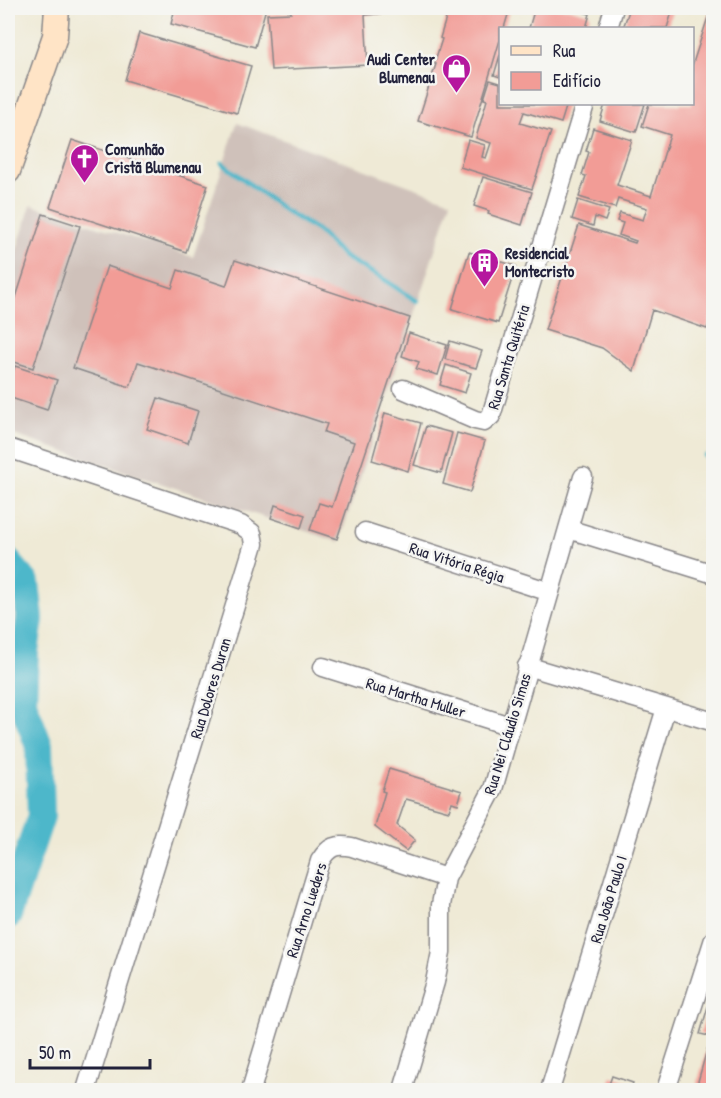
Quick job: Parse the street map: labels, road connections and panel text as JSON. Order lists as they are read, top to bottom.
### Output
{
  "streets": {
    "street": [
      "Rua Santa Quitéria",
      "Rua Vitória Régia",
      "Rua Dolores Duran",
      "Rua Martha Muller",
      "Rua Nei Cláudio Simas",
      "Rua João Paulo I",
      "Rua Arno Lueders"
    ]
  },
  "crossings": [
    ["Rua Vitória Régia", "Rua Nei Cláudio Simas"],
    ["Rua Martha Muller", "Rua Nei Cláudio Simas"],
    ["Rua Nei Cláudio Simas", "Rua Arno Lueders"]
  ],
  "places": {
    "shop": ["Audi Center Blumenau"],
    "church": ["Comunhão Cristã Blumenau"],
    "building": ["Residencial Montecristo"]
  },
  "legend": ["Rua", "Edifício"],
  "scale_bar": "50 m"
}
